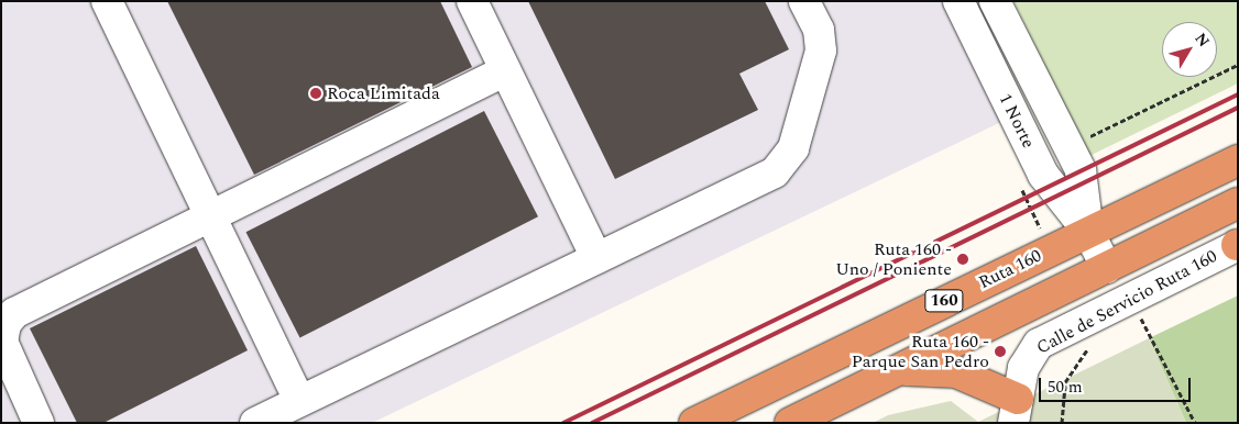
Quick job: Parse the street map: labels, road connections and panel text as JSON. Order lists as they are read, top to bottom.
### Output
{
  "streets": {
    "highway": ["Ruta 160", "160"],
    "street": ["1 Norte", "Calle de Servicio Ruta 160"]
  },
  "crossings": [
    ["1 Norte", "Ruta 160"],
    ["1 Norte", "160"]
  ],
  "places": ["Roca Limitada", "Ruta 160 - Uno / Poniente", "Ruta 160 - Parque San Pedro"],
  "scale_bar": "50 m",
  "north": "top right"
}
